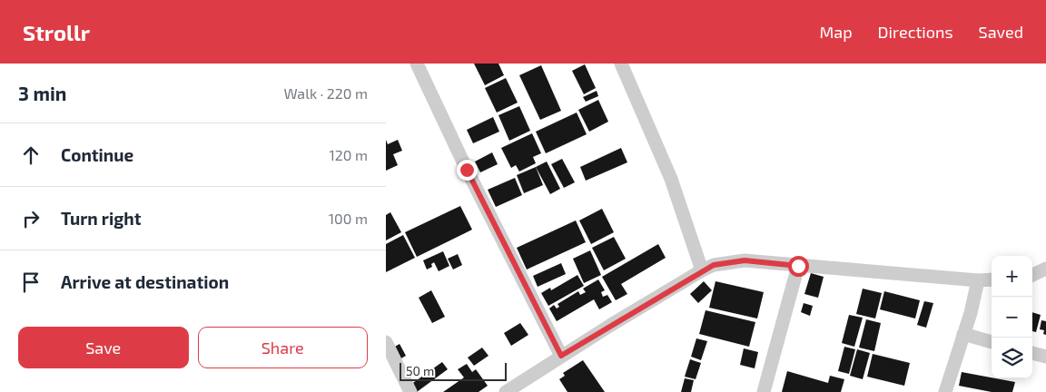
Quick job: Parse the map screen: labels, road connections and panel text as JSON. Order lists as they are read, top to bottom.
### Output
{
  "scale_bar": "50 m",
  "page": {
    "header": "Strollr",
    "nav": ["Map", "Directions", "Saved"],
    "heading": ["3 min", "Walk · 220 m"],
    "list": [
      ["Continue", "120 m"],
      ["Turn right", "100 m"],
      "Arrive at destination"
    ],
    "map_buttons": ["+", "−"],
    "buttons": ["Save", "Share"],
    "scale": "50 m"
  }
}
